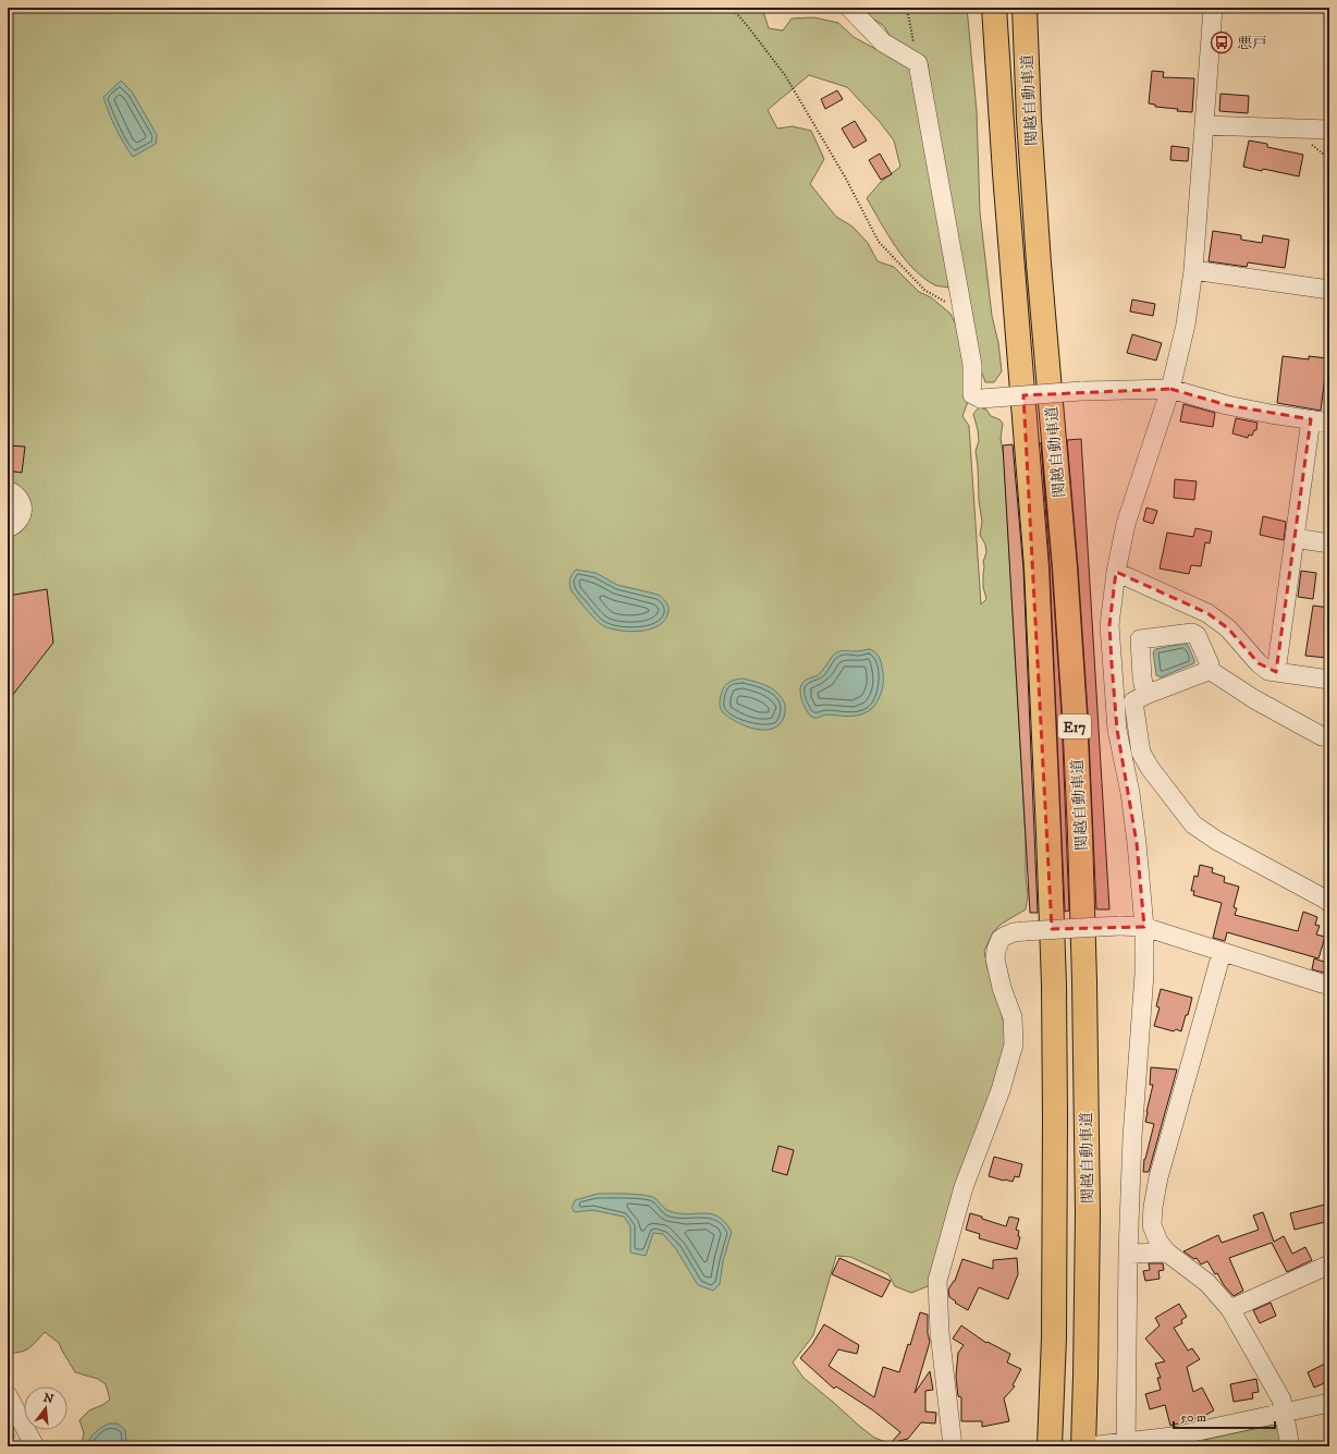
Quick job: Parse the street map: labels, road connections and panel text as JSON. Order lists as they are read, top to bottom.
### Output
{
  "streets": {
    "highway": ["関越自動車道", "E17"]
  },
  "places": {
    "bus stop": ["悪戸"]
  },
  "scale_bar": "50 m",
  "north": "top"
}
